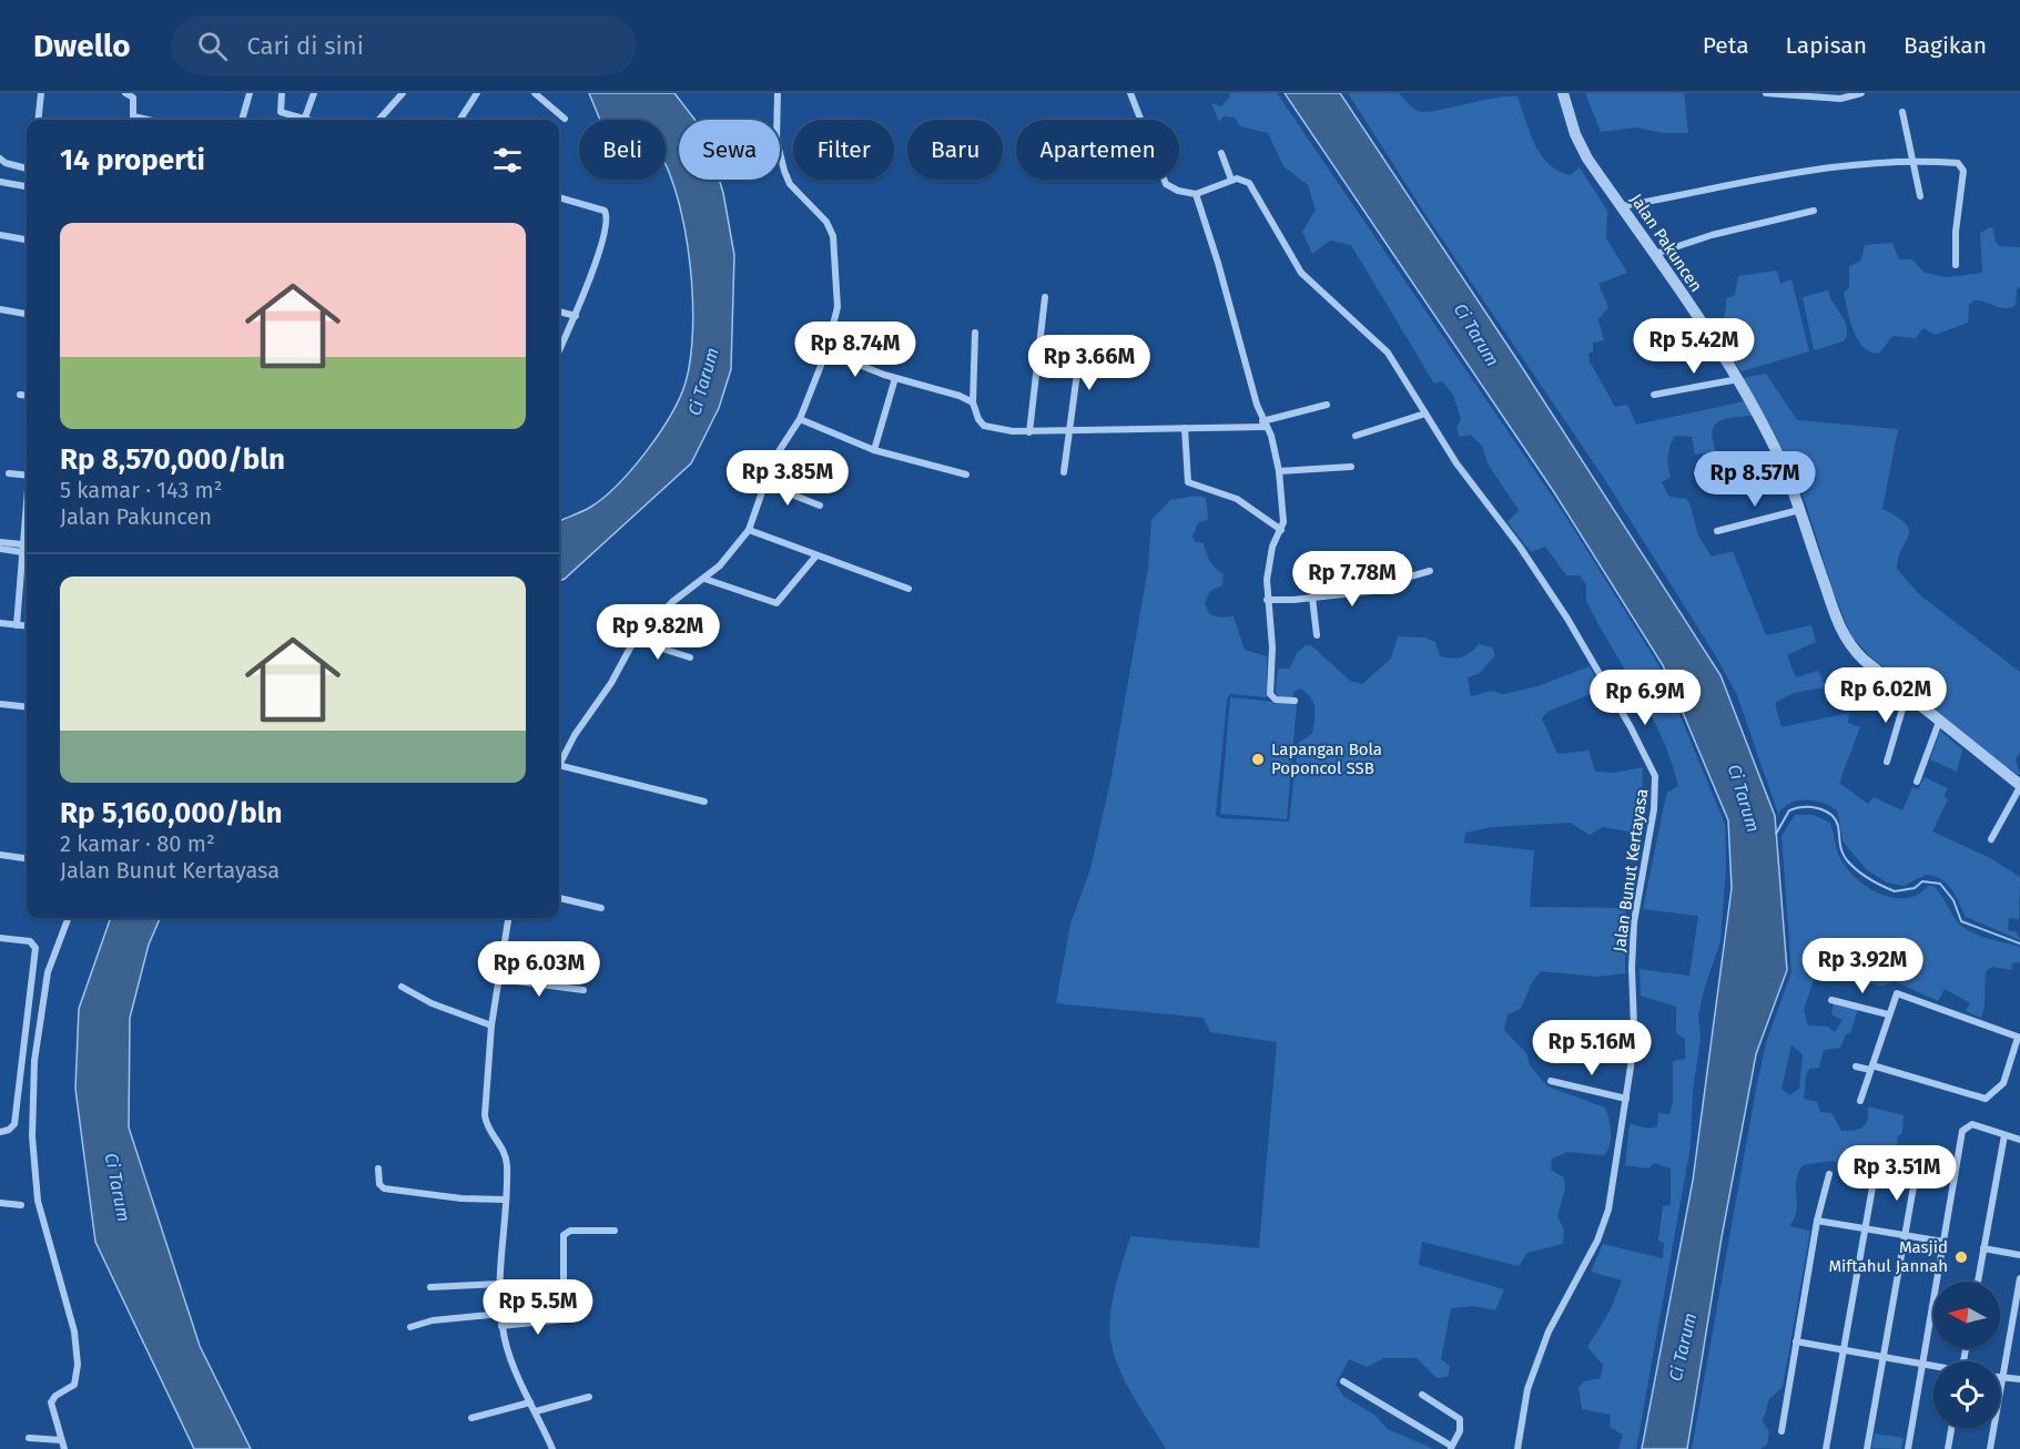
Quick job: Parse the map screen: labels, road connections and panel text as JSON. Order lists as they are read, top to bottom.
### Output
{
  "streets": {
    "street": ["Jalan Pakuncen", "Jalan Bunut Kertayasa"]
  },
  "water": ["Ci Tarum"],
  "places": ["Lapangan Bola Poponcol SSB", "Masjid Miftahul Jannah"],
  "north": "left",
  "page": {
    "header": "Dwello",
    "search": "Cari di sini",
    "nav": ["Peta", "Lapisan", "Bagikan"],
    "chip": [
      "Beli",
      "Sewa",
      "Filter",
      "Baru",
      "Apartemen"
    ],
    "heading": "14 properti",
    "list": [
      {
        "name": "Rp 8,570,000/bln",
        "note": "5 kamar · 143 m² · Jalan Pakuncen"
      },
      {
        "name": "Rp 5,160,000/bln",
        "note": "2 kamar · 80 m² · Jalan Bunut Kertayasa"
      }
    ],
    "price": [
      "Rp 5.42M",
      "Rp 8.74M",
      "Rp 3.66M",
      "Rp 3.85M",
      "Rp 8.57M",
      "Rp 7.78M",
      "Rp 9.82M",
      "Rp 6.02M",
      "Rp 6.9M",
      "Rp 3.92M",
      "Rp 6.03M",
      "Rp 5.16M",
      "Rp 3.51M",
      "Rp 5.5M"
    ]
  }
}
